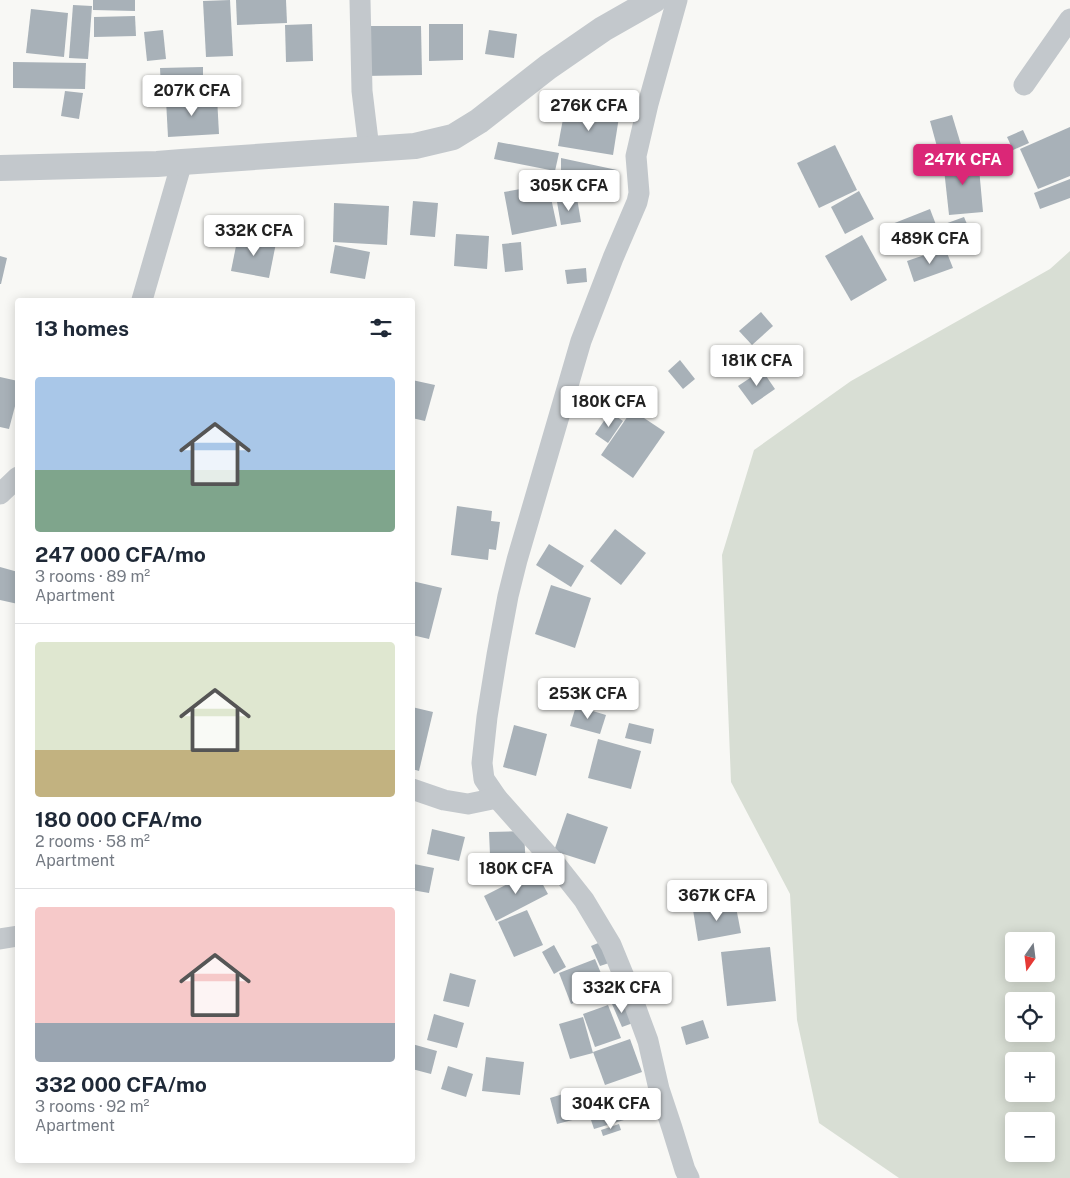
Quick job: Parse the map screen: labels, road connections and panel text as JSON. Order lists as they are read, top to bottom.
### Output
{
  "north": "bottom",
  "page": {
    "price": [
      "207K CFA",
      "276K CFA",
      "247K CFA",
      "305K CFA",
      "332K CFA",
      "489K CFA",
      "181K CFA",
      "180K CFA",
      "253K CFA",
      "180K CFA",
      "367K CFA",
      "332K CFA",
      "304K CFA"
    ],
    "heading": "13 homes",
    "list": [
      {
        "name": "247 000 CFA/mo",
        "note": "3 rooms · 89 m² · Apartment"
      },
      {
        "name": "180 000 CFA/mo",
        "note": "2 rooms · 58 m² · Apartment"
      },
      {
        "name": "332 000 CFA/mo",
        "note": "3 rooms · 92 m² · Apartment"
      }
    ],
    "map_buttons": ["+", "−"]
  }
}
